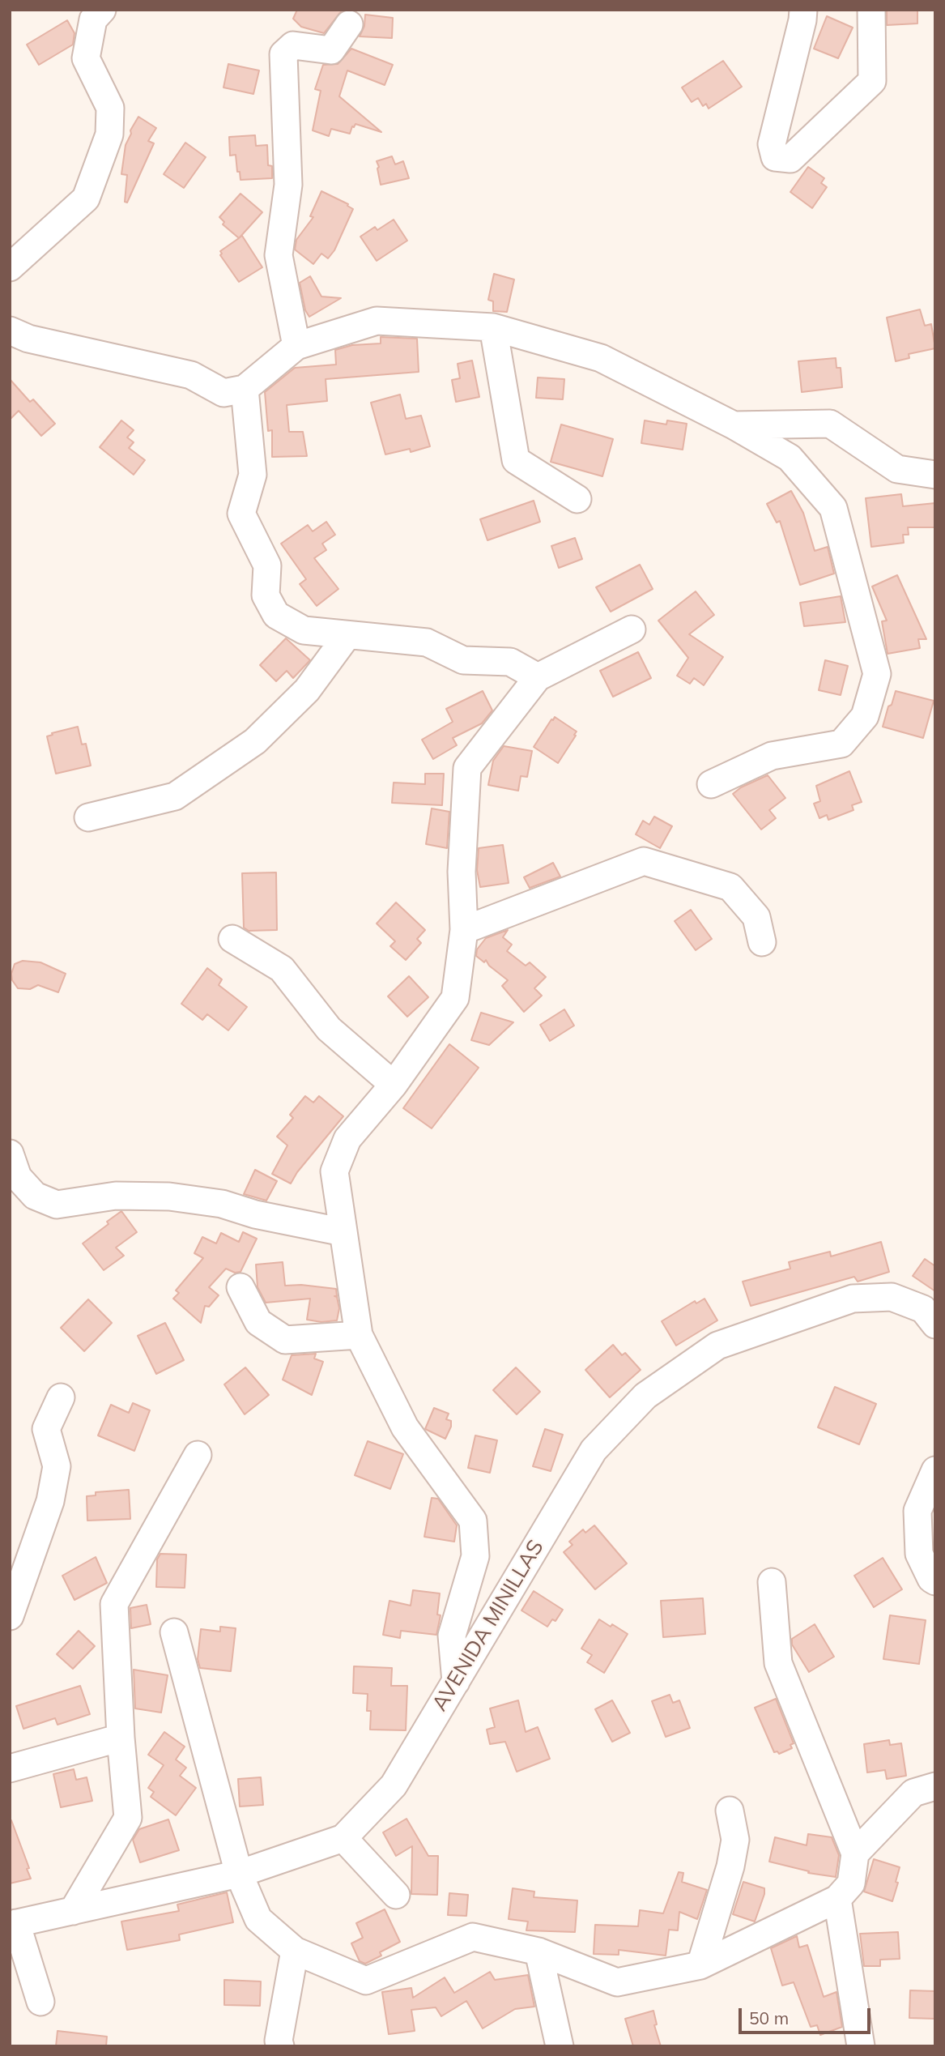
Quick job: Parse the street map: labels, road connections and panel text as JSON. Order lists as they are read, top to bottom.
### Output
{
  "streets": {
    "street": ["AVENIDA MINILLAS"]
  },
  "scale_bar": "50 m"
}
